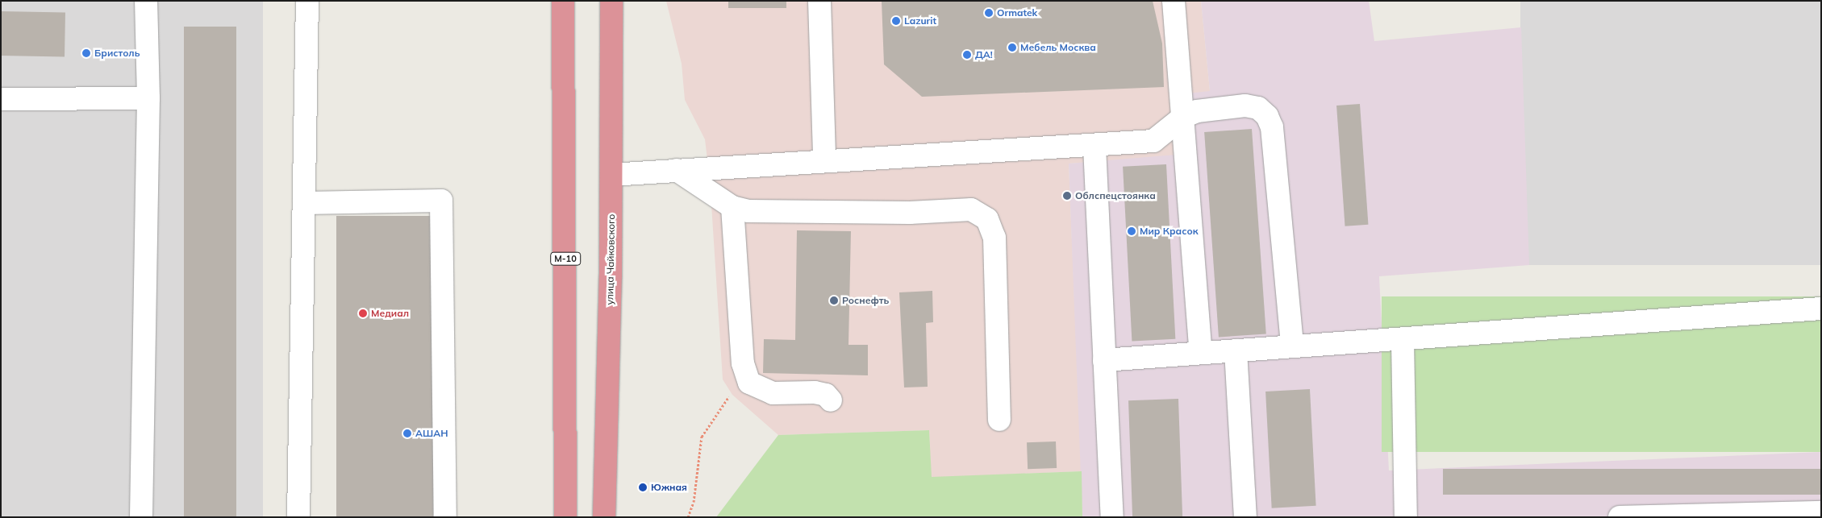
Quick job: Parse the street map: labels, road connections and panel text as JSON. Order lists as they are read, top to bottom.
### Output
{
  "streets": {
    "highway": ["М-10", "улица Чайковского"]
  },
  "places": [
    "Ormatek",
    "Lazurit",
    "Мебель Москва",
    "Бристоль",
    "ДА!",
    "Облспецстоянка",
    "Мир Красок",
    "Роснефть",
    "Медиал",
    "AШАН",
    "Южная"
  ]
}
